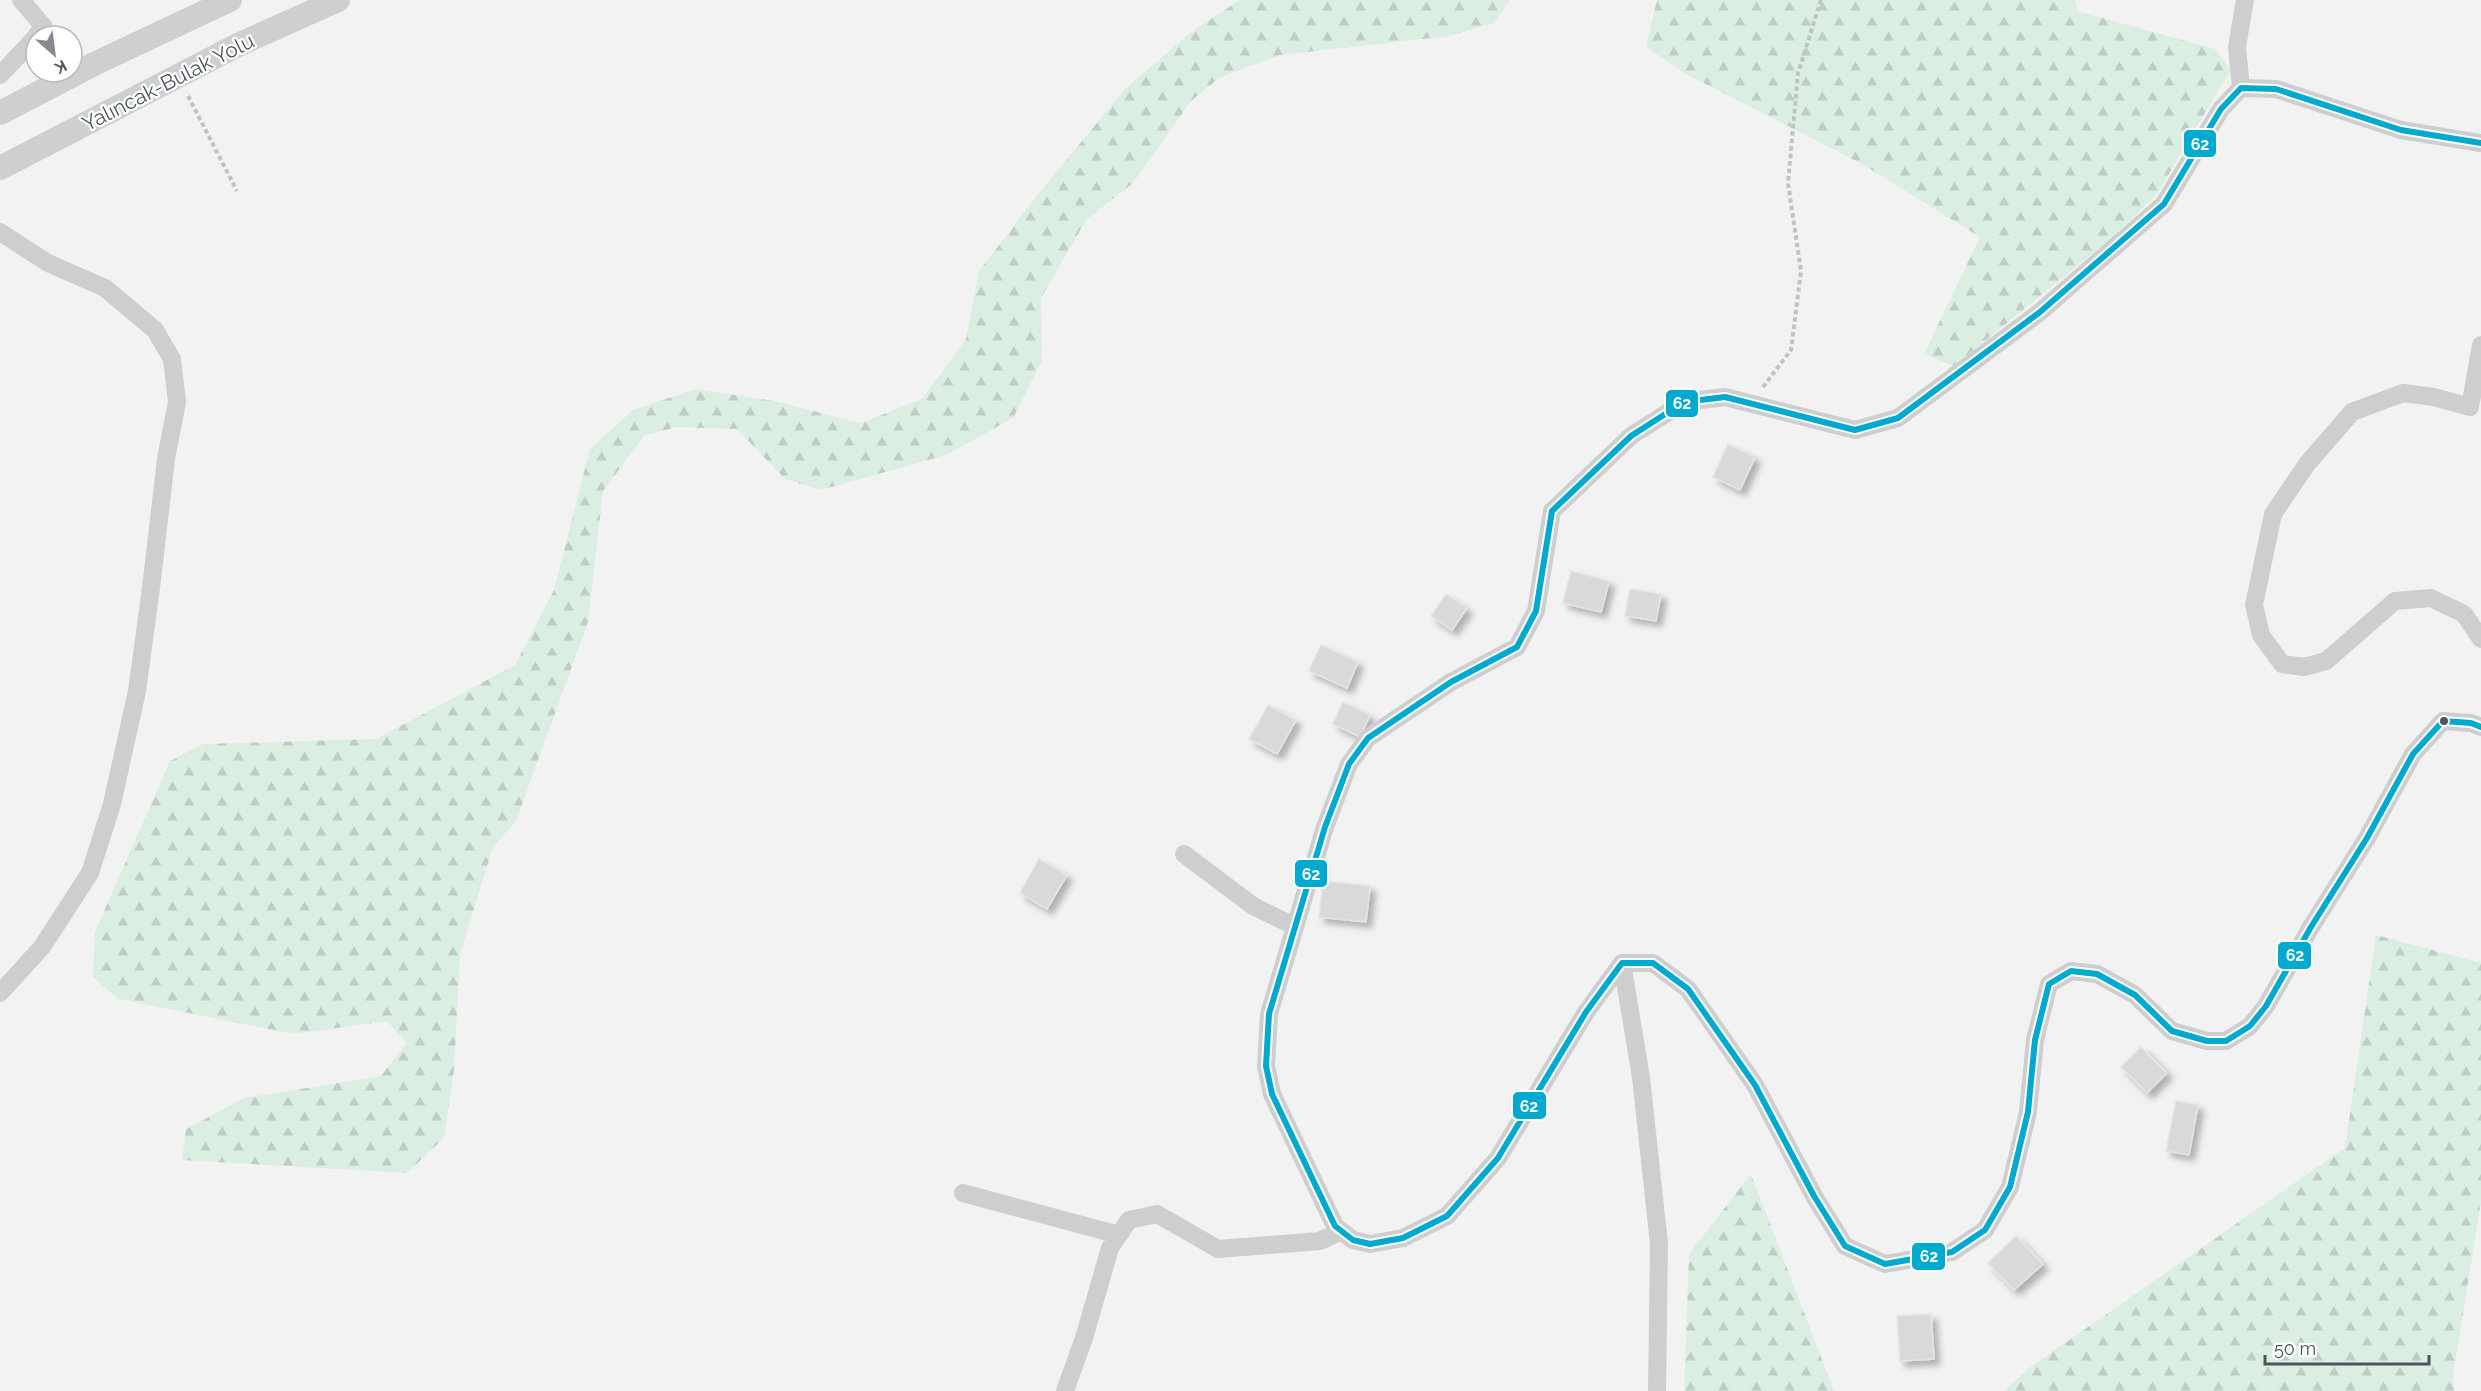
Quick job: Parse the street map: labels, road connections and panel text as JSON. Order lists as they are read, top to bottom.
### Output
{
  "streets": {
    "main road": ["Yalıncak-Bulak Yolu"]
  },
  "lines": ["transit line 62"],
  "scale_bar": "50 m",
  "north": "bottom right"
}
